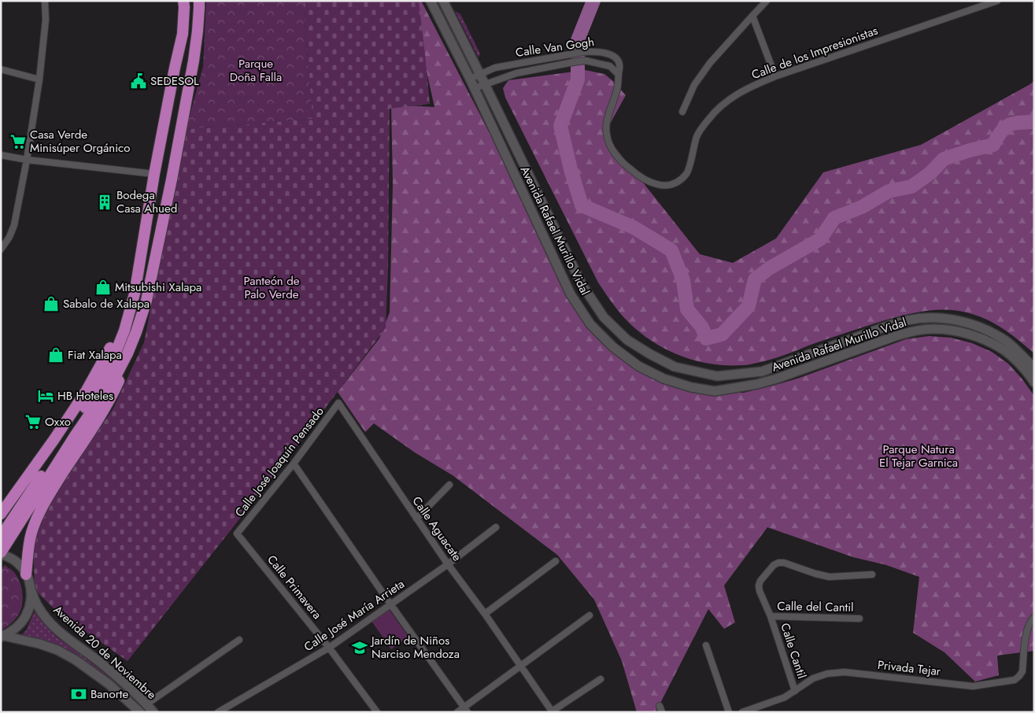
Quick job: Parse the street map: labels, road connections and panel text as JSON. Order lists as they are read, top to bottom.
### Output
{
  "streets": {
    "main road": ["Avenida Rafael Murillo Vidal", "Avenida 20 de Noviembre"],
    "street": [
      "Calle Van Gogh",
      "Calle de los Impresionistas",
      "Calle José Joaquín Pensado",
      "Calle Aguacate",
      "Calle Primavera",
      "Calle del Cantil",
      "Calle José María Arrieta",
      "Calle Cantil",
      "Privada Tejar"
    ]
  },
  "crossings": [
    ["Calle Van Gogh", "Calle de los Impresionistas"],
    ["Calle Van Gogh", "Avenida Rafael Murillo Vidal"],
    ["Calle José Joaquín Pensado", "Calle Aguacate"],
    ["Calle José Joaquín Pensado", "Calle Primavera"],
    ["Calle Aguacate", "Calle José María Arrieta"],
    ["Calle Primavera", "Calle José María Arrieta"],
    ["Calle del Cantil", "Calle Cantil"],
    ["Calle Cantil", "Privada Tejar"]
  ],
  "parks": ["Parque Doña Falla", "Panteón de Palo Verde", "Parque Natura El Tejar Garnica"],
  "places": {
    "public building": ["SEDESOL"],
    "supermarket": ["Casa Verde Minisúper Orgánico", "Oxxo"],
    "building": ["Bodega Casa Ahued"],
    "shop": ["Mitsubishi Xalapa", "Sabalo de Xalapa", "Fiat Xalapa"],
    "hotel": ["HB Hoteles"],
    "school or university": ["Jardín de Niños Narciso Mendoza"],
    "bank": ["Banorte"]
  }
}
